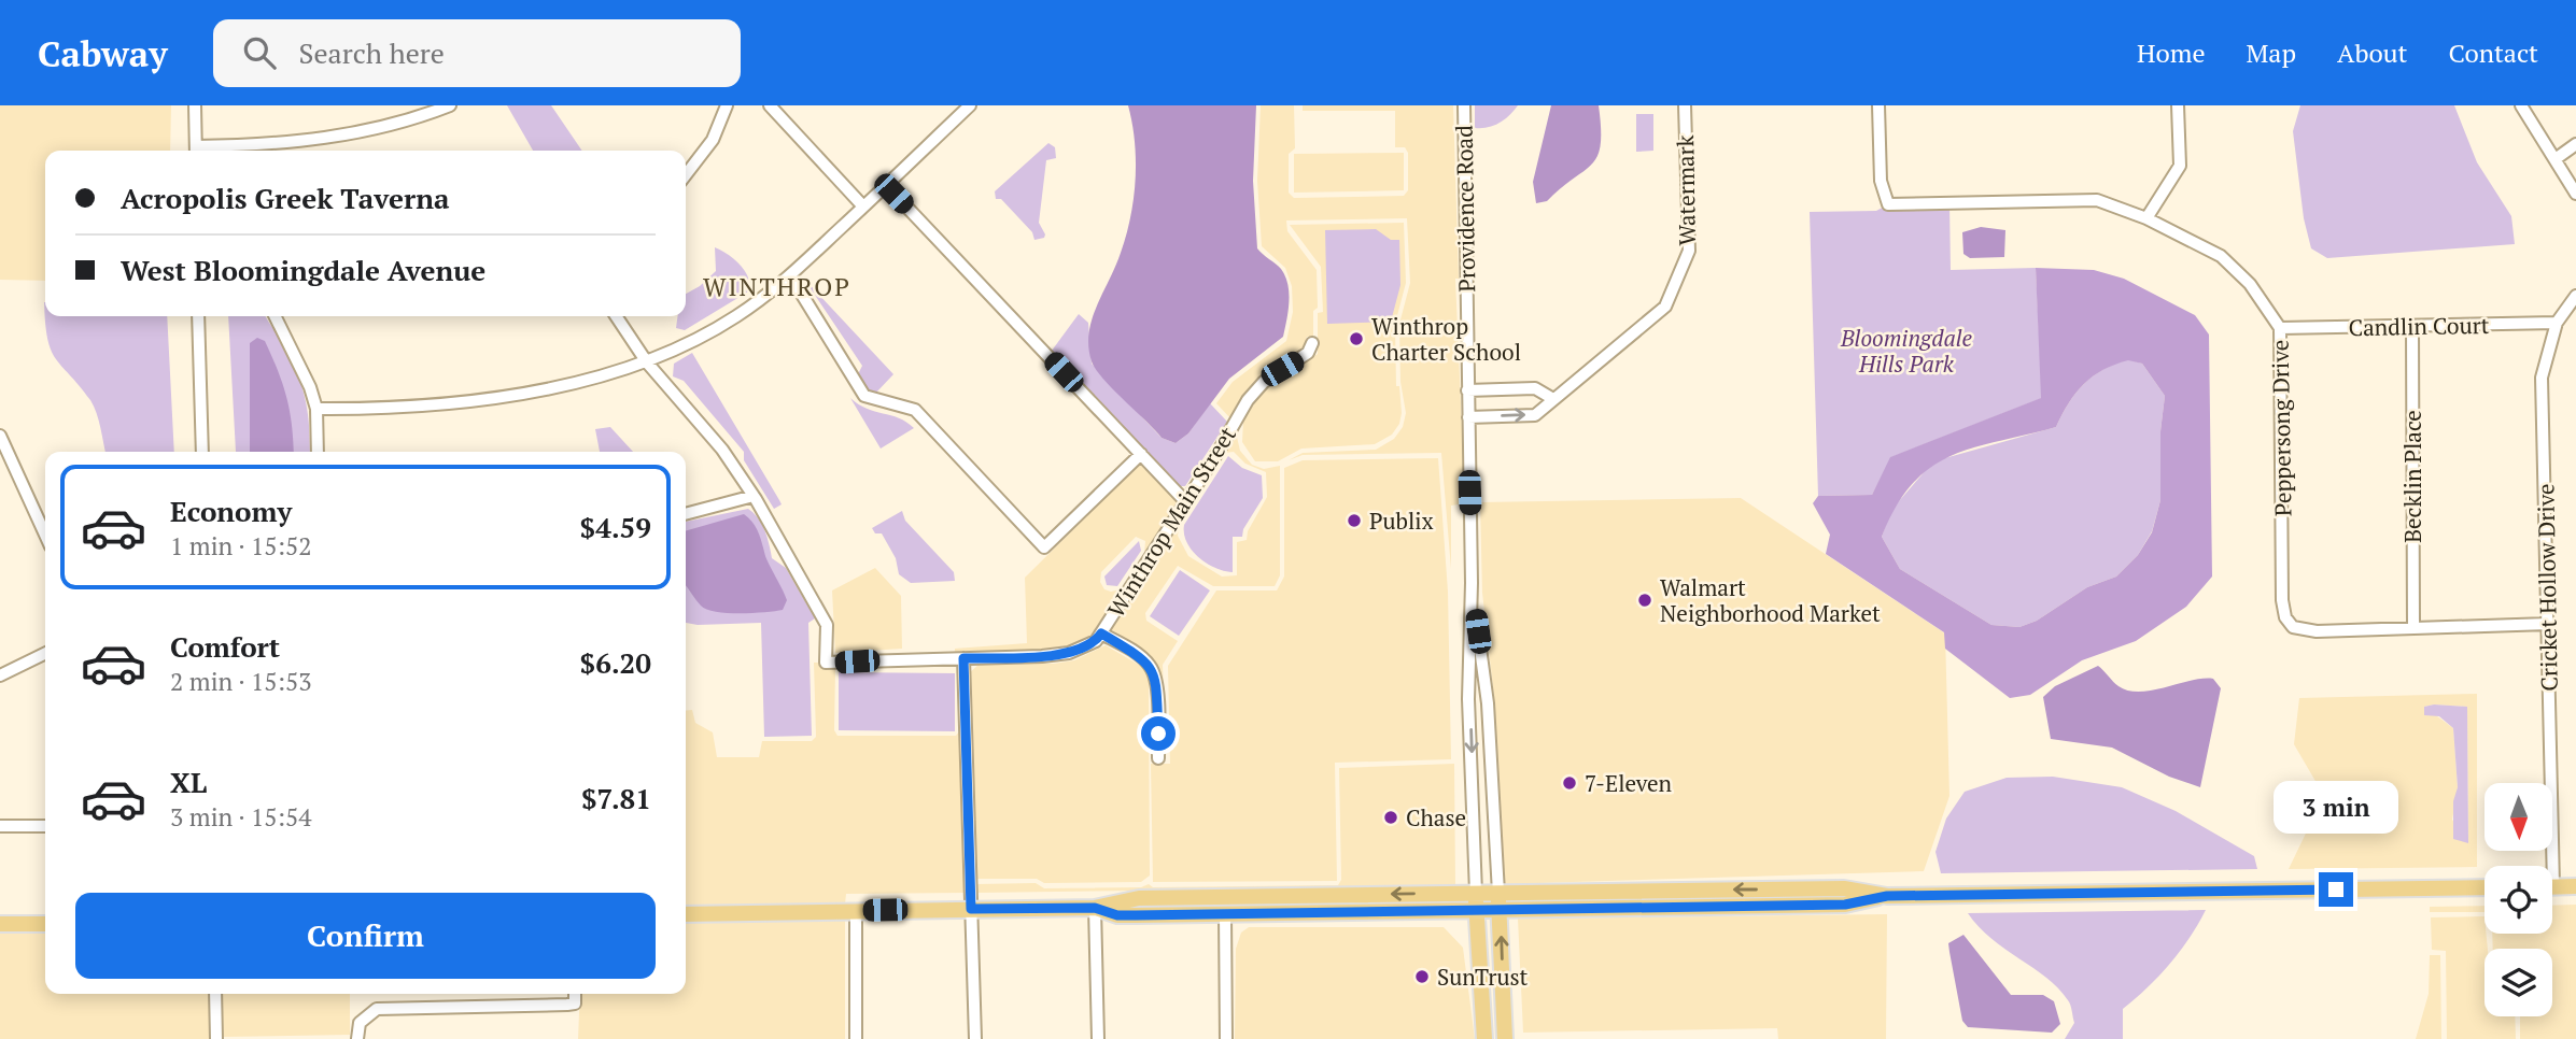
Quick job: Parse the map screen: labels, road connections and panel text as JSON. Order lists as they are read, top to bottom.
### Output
{
  "streets": {
    "main road": ["Providence Road"],
    "street": [
      "Watermark",
      "Candlin Court",
      "Peppersong Drive",
      "Becklin Place",
      "Winthrop Main Street",
      "Cricket Hollow Drive"
    ]
  },
  "crossings": [
    ["Watermark", "Providence Road"],
    ["Candlin Court", "Peppersong Drive"],
    ["Candlin Court", "Becklin Place"],
    ["Candlin Court", "Cricket Hollow Drive"],
    ["Peppersong Drive", "Becklin Place"],
    ["Peppersong Drive", "Cricket Hollow Drive"]
  ],
  "districts": ["WINTHROP"],
  "parks": ["Bloomingdale Hills Park"],
  "places": [
    "Winthrop Charter School",
    "Publix",
    "Walmart Neighborhood Market",
    "7-Eleven",
    "Chase",
    "SunTrust"
  ],
  "north": "bottom",
  "page": {
    "header": "Cabway",
    "search": "Search here",
    "nav": [
      "Home",
      "Map",
      "About",
      "Contact"
    ],
    "banner": ["Acropolis Greek Taverna", "West Bloomingdale Avenue"],
    "list": [
      {
        "name": "Economy",
        "note": "1 min · 15:52",
        "value": "$4.59"
      },
      {
        "name": "Comfort",
        "note": "2 min · 15:53",
        "value": "$6.20"
      },
      {
        "name": "XL",
        "note": "3 min · 15:54",
        "value": "$7.81"
      }
    ],
    "bubble": "3 min",
    "buttons": "Confirm"
  }
}
